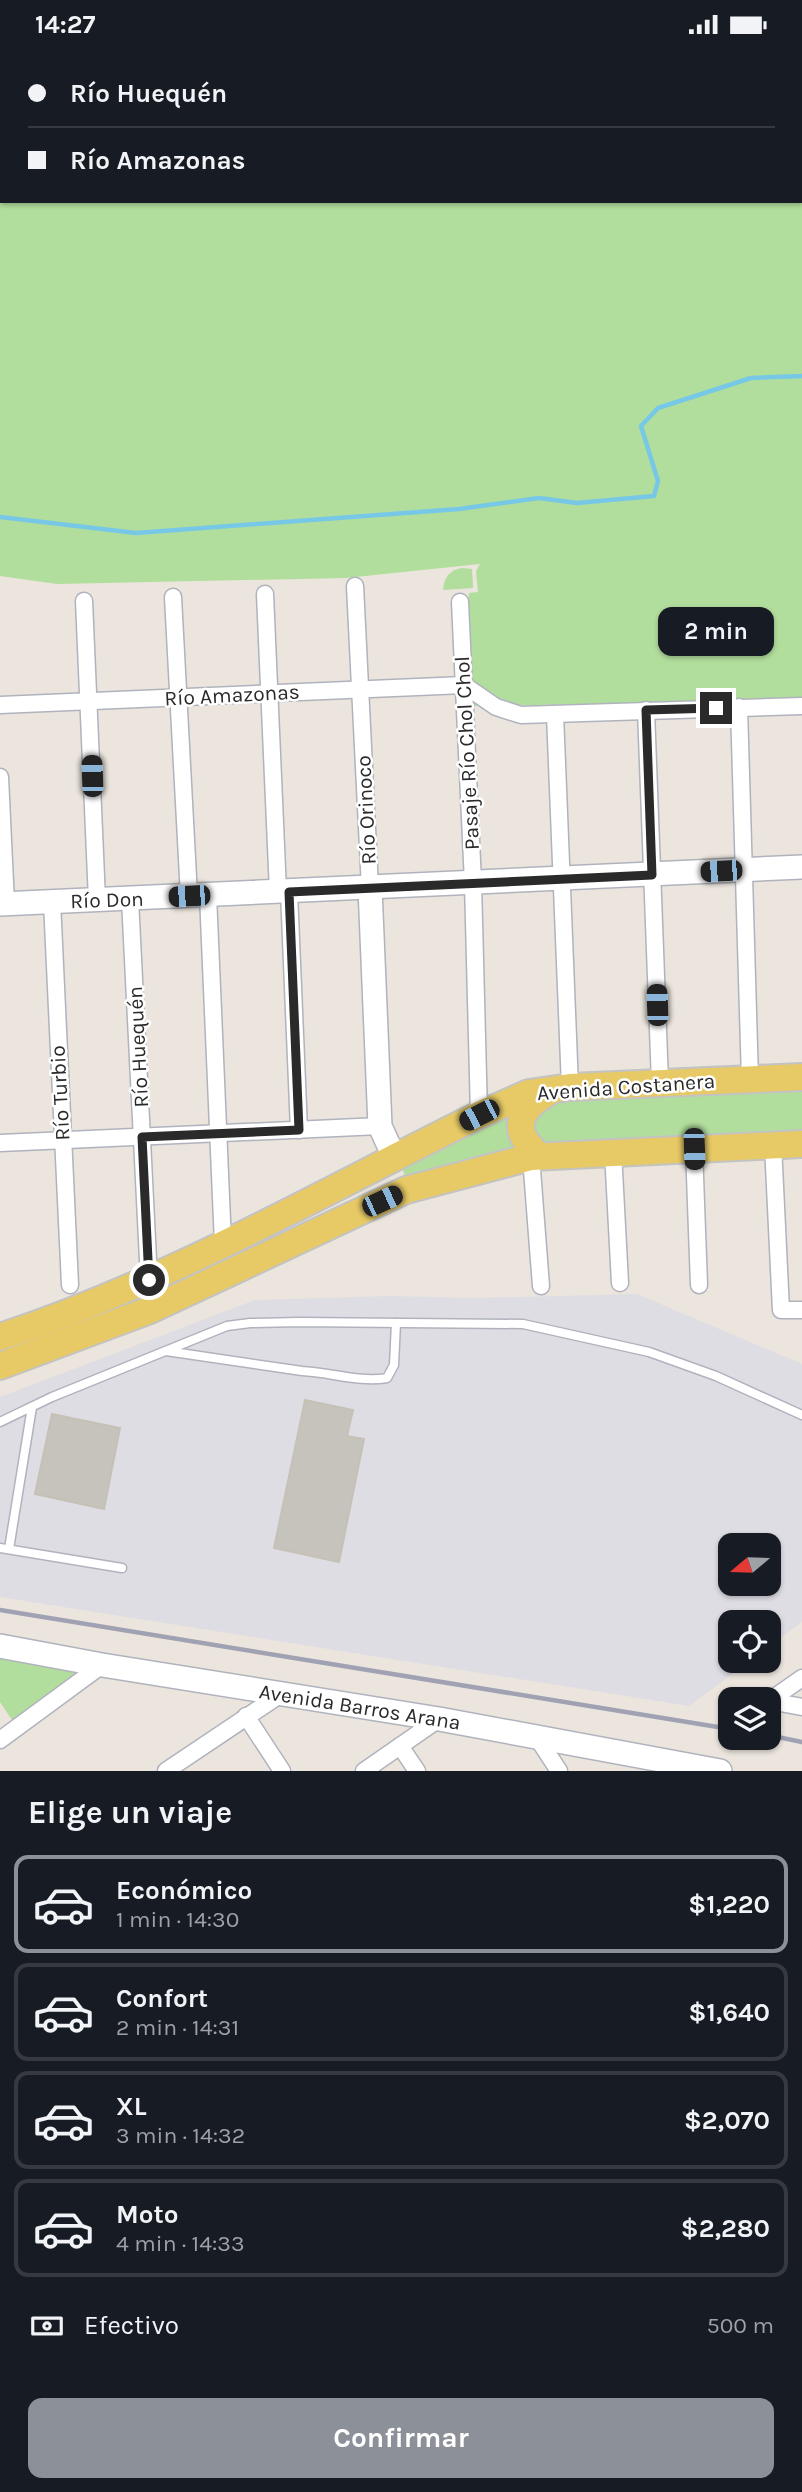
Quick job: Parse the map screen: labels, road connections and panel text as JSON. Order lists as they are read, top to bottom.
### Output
{
  "streets": {
    "main road": ["Avenida Costanera"],
    "street": [
      "Río Amazonas",
      "Pasaje Río Chol Chol",
      "Río Orinoco",
      "Río Don",
      "Río Huequén",
      "Río Turbio",
      "Avenida Barros Arana"
    ]
  },
  "crossings": [
    ["Río Amazonas", "Pasaje Río Chol Chol"],
    ["Río Amazonas", "Río Orinoco"],
    ["Pasaje Río Chol Chol", "Río Don"],
    ["Pasaje Río Chol Chol", "Avenida Costanera"],
    ["Río Orinoco", "Río Don"],
    ["Río Orinoco", "Avenida Costanera"],
    ["Río Don", "Río Huequén"],
    ["Río Don", "Río Turbio"],
    ["Río Huequén", "Avenida Costanera"]
  ],
  "north": "left",
  "page": {
    "status": "14:27",
    "banner": ["Río Huequén", "Río Amazonas"],
    "bubble": "2 min",
    "heading": "Elige un viaje",
    "list": [
      {
        "name": "Económico",
        "note": "1 min · 14:30",
        "value": "$1,220"
      },
      {
        "name": "Confort",
        "note": "2 min · 14:31",
        "value": "$1,640"
      },
      {
        "name": "XL",
        "note": "3 min · 14:32",
        "value": "$2,070"
      },
      {
        "name": "Moto",
        "note": "4 min · 14:33",
        "value": "$2,280"
      }
    ],
    "pay": ["Efectivo", "500 m"],
    "buttons": "Confirmar"
  }
}
